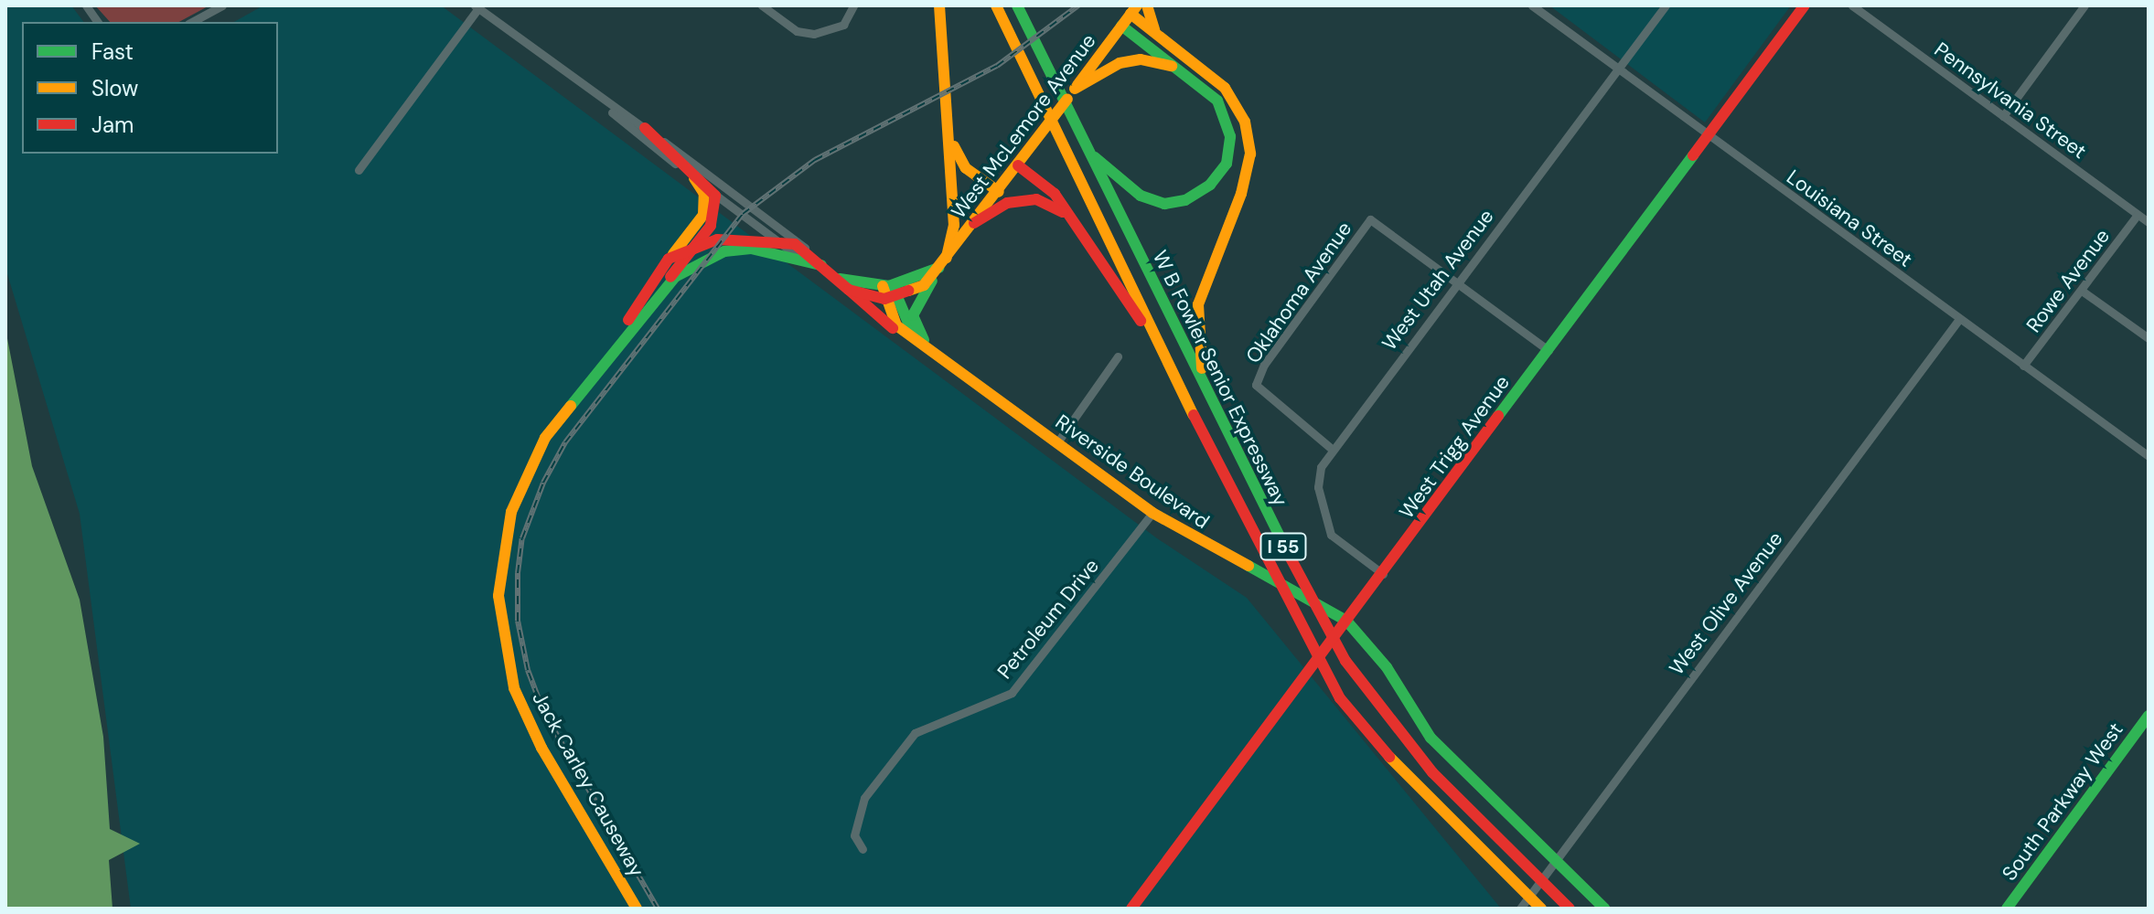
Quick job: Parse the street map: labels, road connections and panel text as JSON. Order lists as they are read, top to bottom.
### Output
{
  "streets": {
    "main road": [
      "West McLemore Avenue",
      "W B Fowler Senior Expressway",
      "West Trigg Avenue",
      "Riverside Boulevard",
      "I 55",
      "Jack Carley Causeway",
      "South Parkway West"
    ],
    "street": [
      "Pennsylvania Street",
      "Louisiana Street",
      "West Utah Avenue",
      "Rowe Avenue",
      "Oklahoma Avenue",
      "West Olive Avenue",
      "Petroleum Drive"
    ]
  },
  "crossings": [
    ["Pennsylvania Street", "Rowe Avenue"],
    ["West McLemore Avenue", "Riverside Boulevard"],
    ["Louisiana Street", "West Utah Avenue"],
    ["Louisiana Street", "Rowe Avenue"],
    ["Louisiana Street", "West Trigg Avenue"],
    ["Louisiana Street", "West Olive Avenue"],
    ["West Utah Avenue", "Oklahoma Avenue"],
    ["West Utah Avenue", "West Trigg Avenue"],
    ["West Trigg Avenue", "Riverside Boulevard"],
    ["Riverside Boulevard", "West Olive Avenue"],
    ["Riverside Boulevard", "Petroleum Drive"]
  ],
  "legend": ["Fast", "Slow", "Jam"]
}
